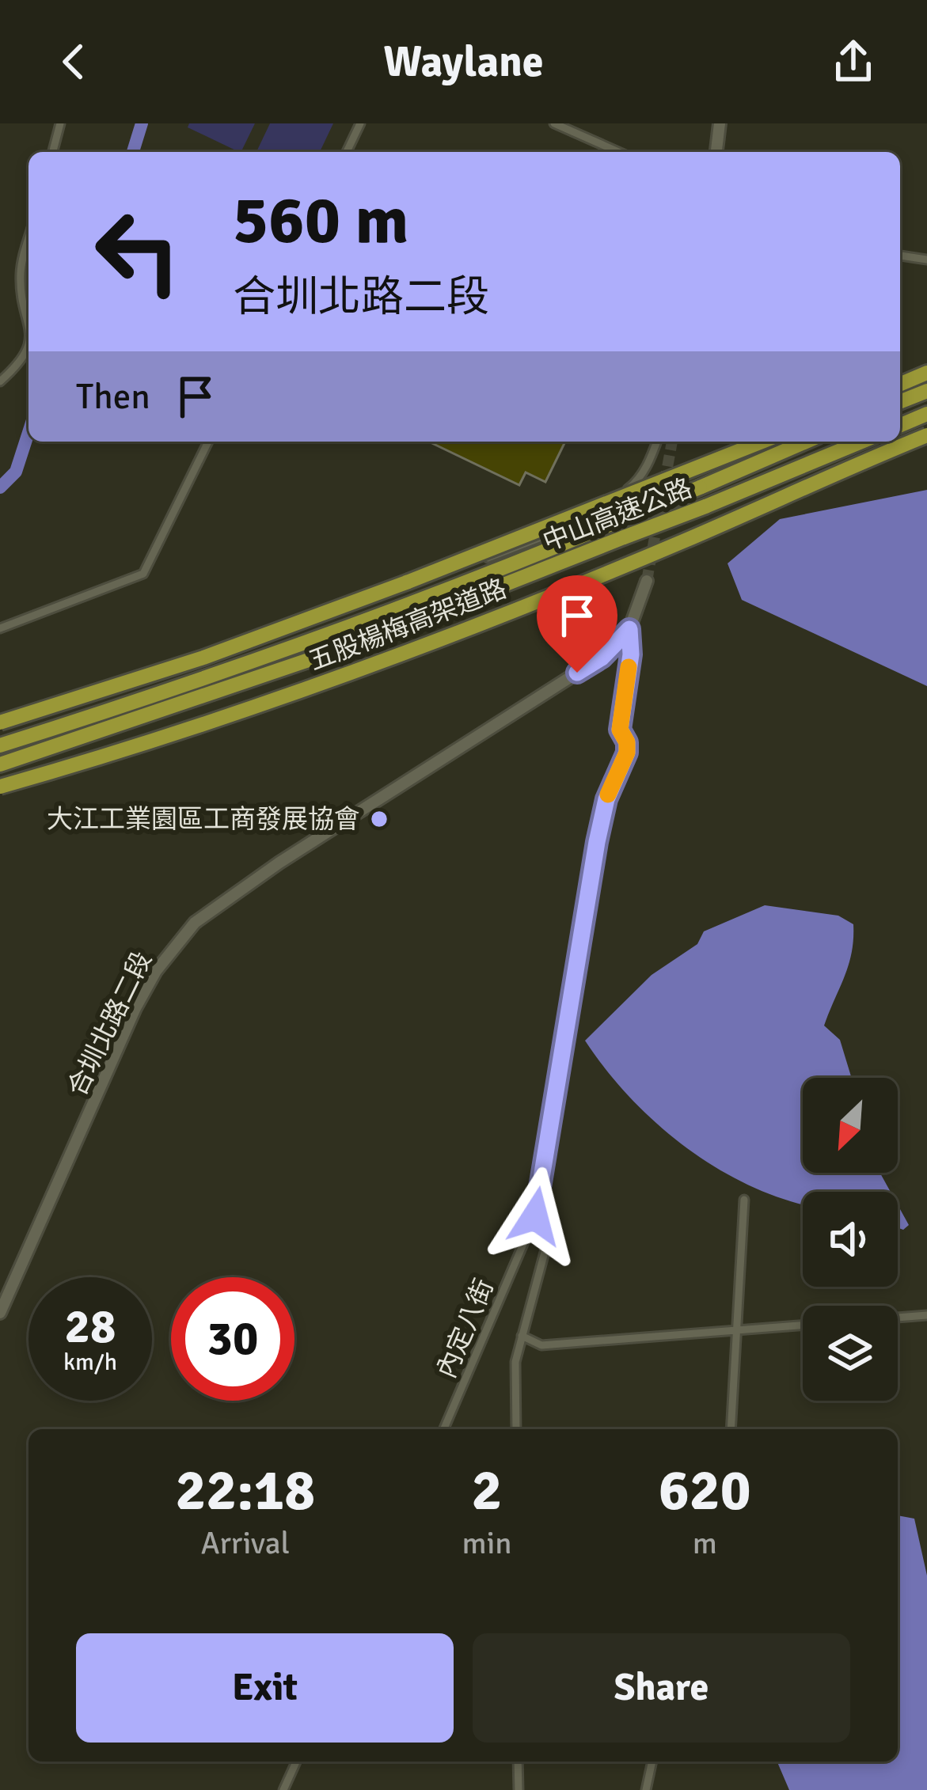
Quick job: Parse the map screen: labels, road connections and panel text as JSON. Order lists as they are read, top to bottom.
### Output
{
  "streets": {
    "highway": ["中山高速公路", "五股楊梅高架道路"],
    "street": ["合圳北路二段", "內定八街"]
  },
  "crossings": [
    ["合圳北路二段", "內定八街"]
  ],
  "places": ["大江工業園區工商發展協會"],
  "north": "bottom left",
  "page": {
    "header": "Waylane",
    "turn": ["560 m", "合圳北路二段"],
    "then": "Then",
    "speed": "28 km/h",
    "limit": "30",
    "eta": [
      "22:18",
      "Arrival",
      "2",
      "min",
      "620",
      "m"
    ],
    "buttons": ["Exit", "Share"]
  }
}
